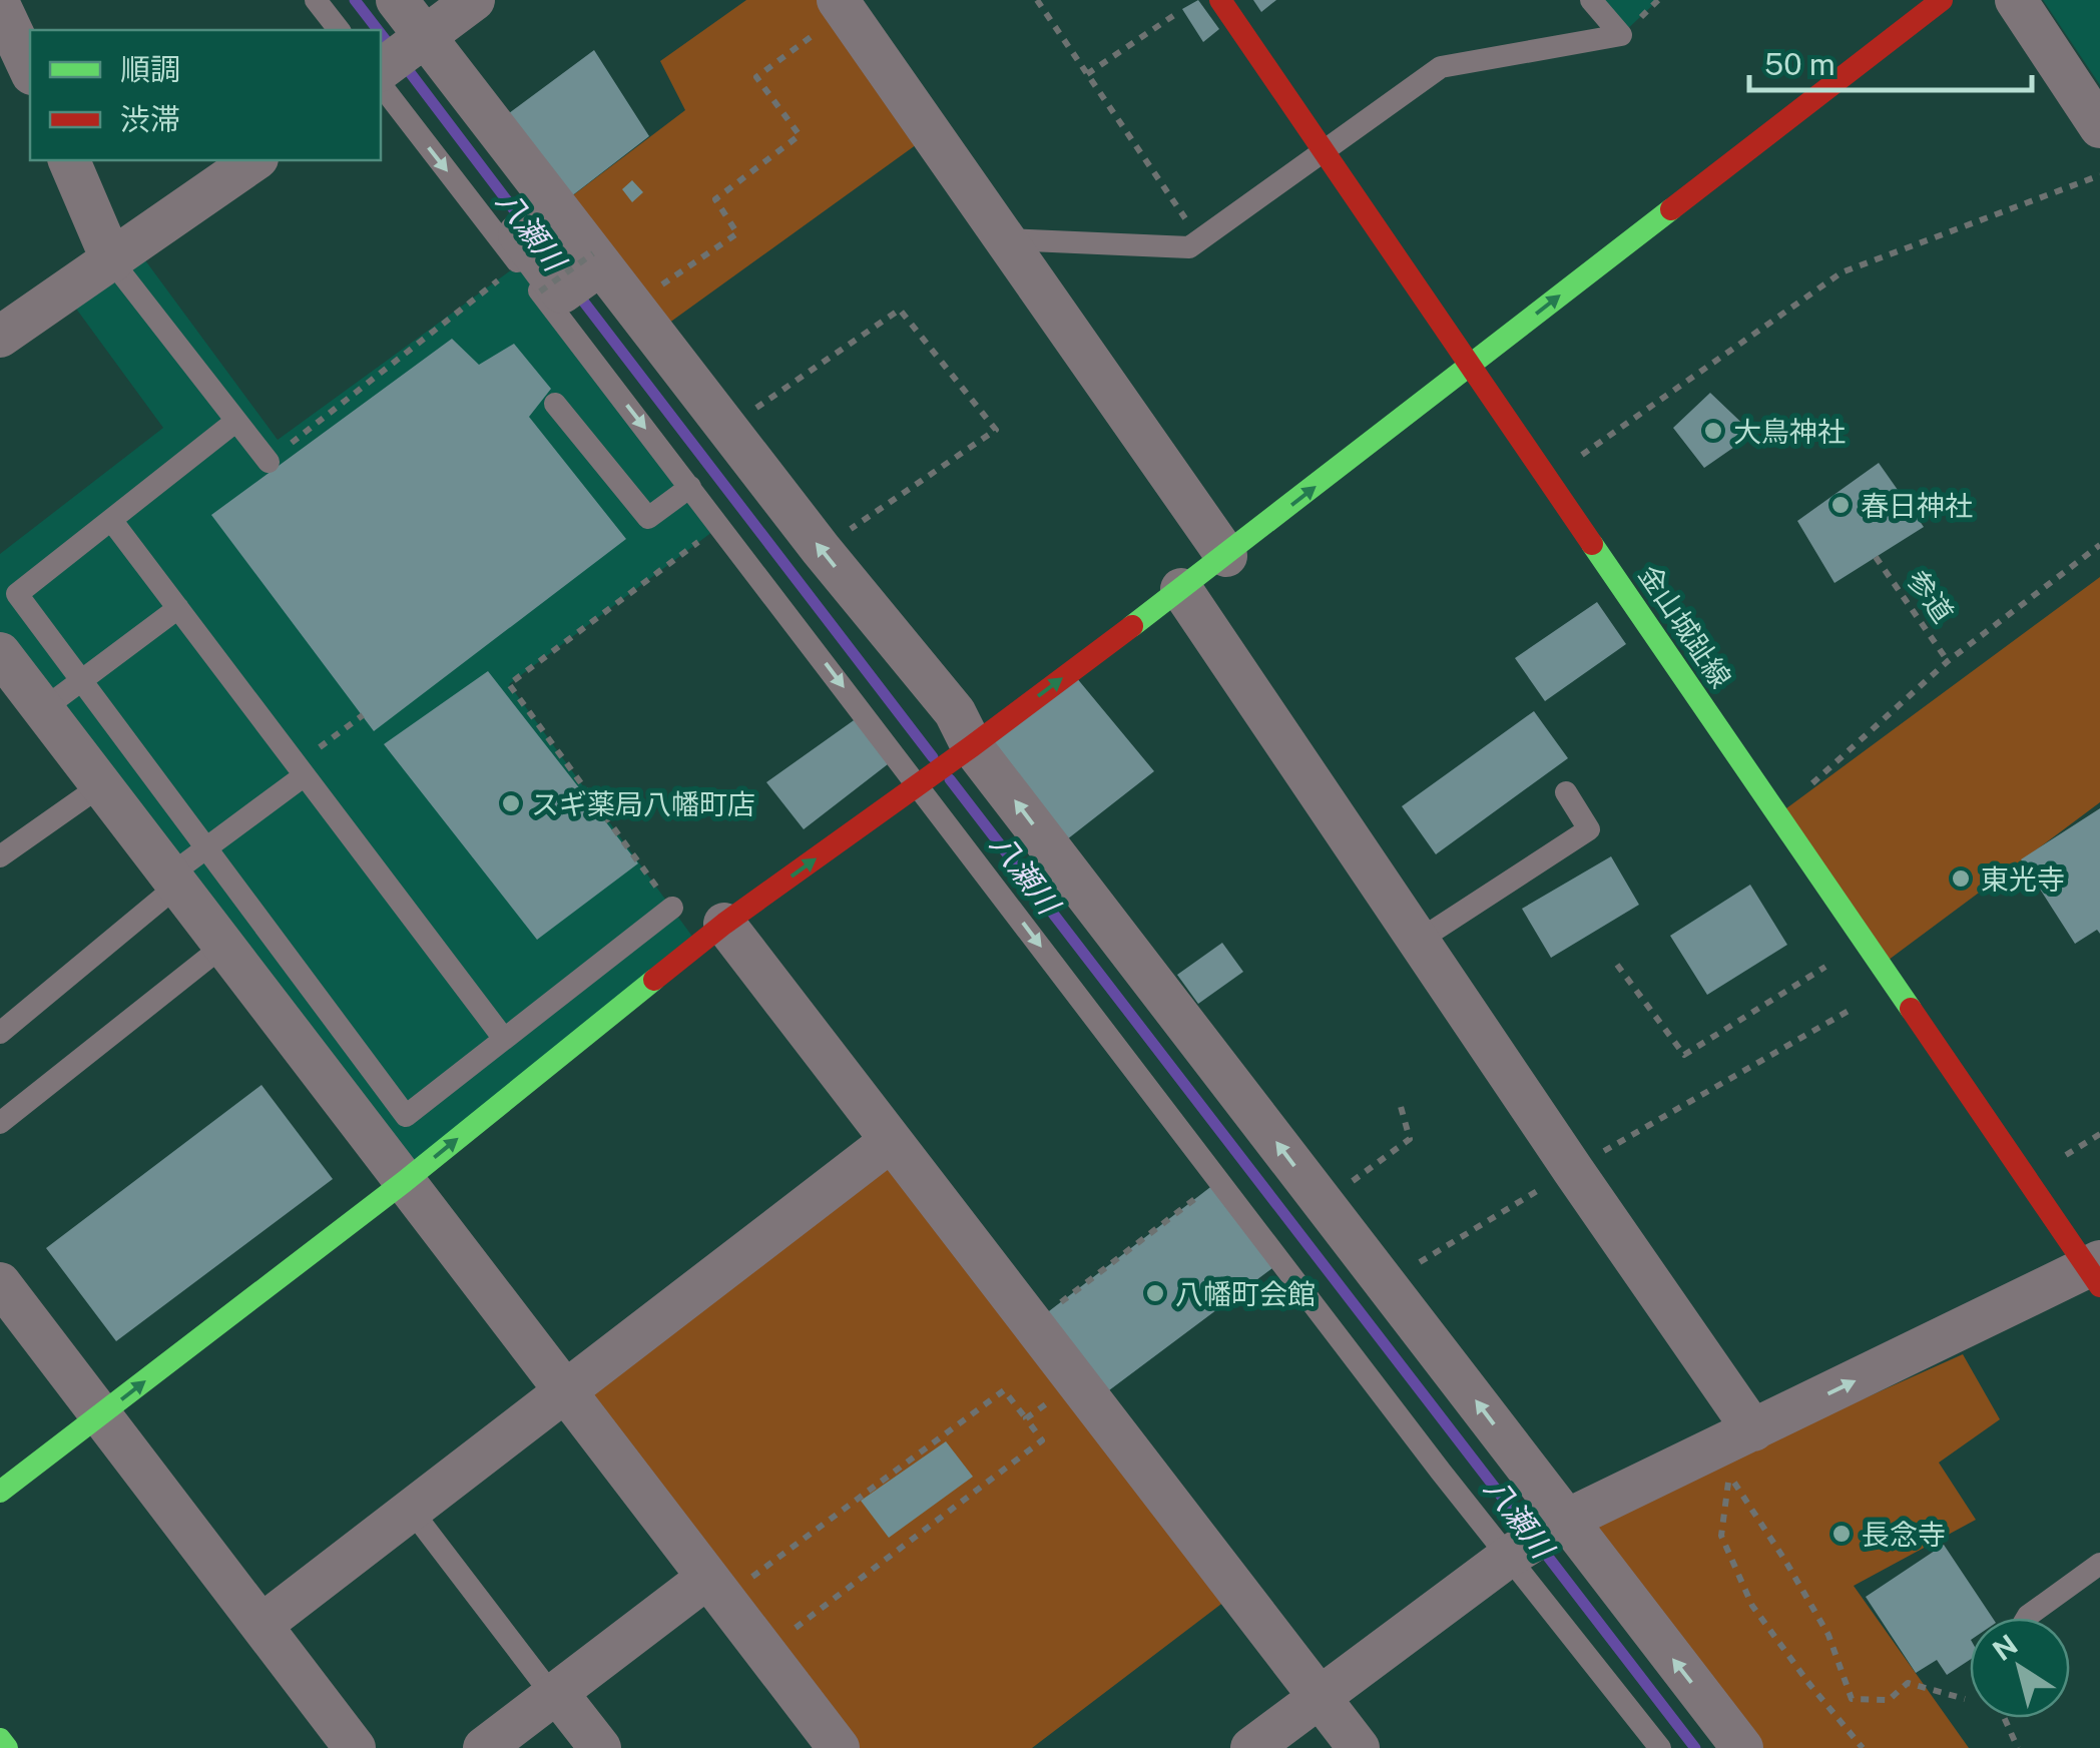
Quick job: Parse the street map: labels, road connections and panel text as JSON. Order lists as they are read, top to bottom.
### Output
{
  "streets": {
    "street": ["金山城趾線"],
    "path": ["参道"]
  },
  "water": ["八瀬川"],
  "places": [
    "大鳥神社",
    "春日神社",
    "スギ薬局八幡町店",
    "東光寺",
    "八幡町会館",
    "長念寺"
  ],
  "legend": ["順調", "渋滞"],
  "scale_bar": "50 m",
  "north": "top left"
}
